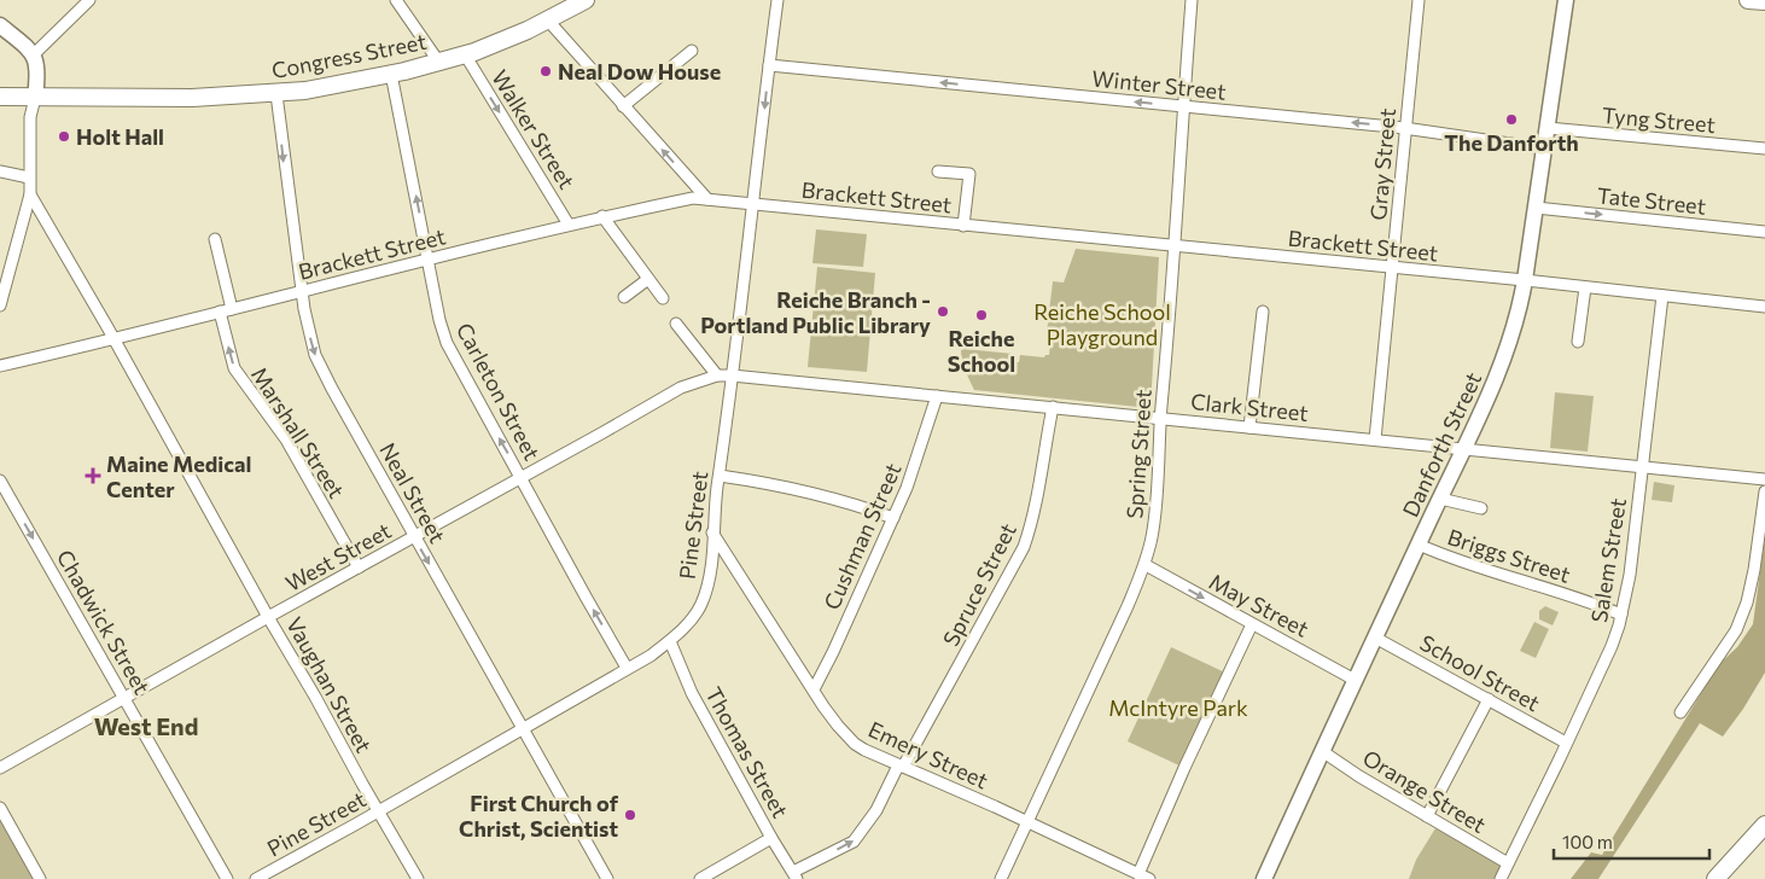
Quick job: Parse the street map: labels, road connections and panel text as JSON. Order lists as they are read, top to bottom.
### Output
{
  "streets": {
    "main road": ["Congress Street"],
    "street": [
      "Winter Street",
      "Tyng Street",
      "Walker Street",
      "Gray Street",
      "Brackett Street",
      "Tate Street",
      "Carleton Street",
      "Clark Street",
      "Marshall Street",
      "Danforth Street",
      "Spring Street",
      "Neal Street",
      "Pine Street",
      "Cushman Street",
      "Briggs Street",
      "West Street",
      "Salem Street",
      "Spruce Street",
      "May Street",
      "Chadwick Street",
      "School Street",
      "Vaughan Street",
      "Thomas Street",
      "Emery Street",
      "Orange Street"
    ]
  },
  "crossings": [
    ["Congress Street", "Walker Street"],
    ["Congress Street", "Carleton Street"],
    ["Congress Street", "Neal Street"],
    ["Winter Street", "Gray Street"],
    ["Winter Street", "Danforth Street"],
    ["Winter Street", "Spring Street"],
    ["Winter Street", "Pine Street"],
    ["Tyng Street", "Danforth Street"],
    ["Walker Street", "Brackett Street"],
    ["Gray Street", "Brackett Street"],
    ["Gray Street", "Clark Street"],
    ["Brackett Street", "Carleton Street"],
    ["Brackett Street", "Marshall Street"],
    ["Brackett Street", "Danforth Street"],
    ["Brackett Street", "Spring Street"],
    ["Brackett Street", "Neal Street"],
    ["Brackett Street", "Pine Street"],
    ["Brackett Street", "Salem Street"],
    ["Brackett Street", "Vaughan Street"],
    ["Tate Street", "Danforth Street"],
    ["Carleton Street", "Pine Street"],
    ["Carleton Street", "West Street"],
    ["Clark Street", "Danforth Street"],
    ["Clark Street", "Spring Street"],
    ["Clark Street", "Pine Street"],
    ["Clark Street", "Cushman Street"],
    ["Clark Street", "West Street"],
    ["Clark Street", "Salem Street"],
    ["Clark Street", "Spruce Street"],
    ["Marshall Street", "West Street"],
    ["Danforth Street", "Briggs Street"],
    ["Danforth Street", "May Street"],
    ["Danforth Street", "School Street"],
    ["Danforth Street", "Orange Street"],
    ["Spring Street", "May Street"],
    ["Spring Street", "Emery Street"],
    ["Neal Street", "Pine Street"],
    ["Neal Street", "West Street"],
    ["Pine Street", "West Street"],
    ["Pine Street", "Vaughan Street"],
    ["Pine Street", "Thomas Street"],
    ["Pine Street", "Emery Street"],
    ["Cushman Street", "Emery Street"],
    ["Briggs Street", "Salem Street"],
    ["West Street", "Chadwick Street"],
    ["West Street", "Vaughan Street"],
    ["Salem Street", "School Street"],
    ["Salem Street", "Orange Street"],
    ["Spruce Street", "Thomas Street"],
    ["Spruce Street", "Emery Street"]
  ],
  "one_way": [
    "Winter Street",
    "Walker Street",
    "Tate Street",
    "Carleton Street",
    "Marshall Street",
    "Neal Street",
    "May Street",
    "Chadwick Street"
  ],
  "districts": ["West End"],
  "parks": ["Reiche School Playground", "McIntyre Park"],
  "places": {
    "other": [
      "Neal Dow House",
      "The Danforth",
      "Holt Hall",
      "Reiche Branch - Portland Public Library",
      "Reiche School",
      "First Church of Christ, Scientist"
    ],
    "health": ["Maine Medical Center"]
  },
  "scale_bar": "100 m"
}
